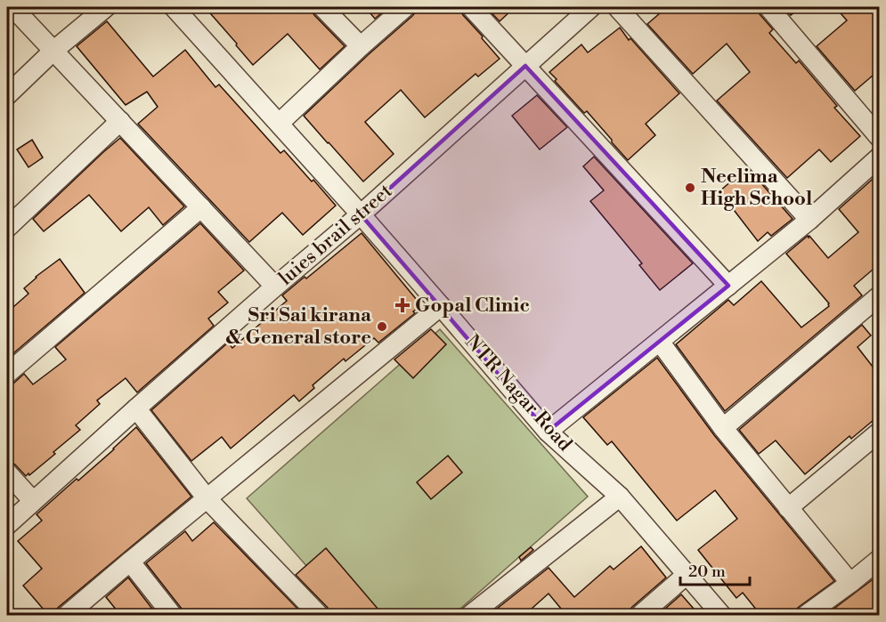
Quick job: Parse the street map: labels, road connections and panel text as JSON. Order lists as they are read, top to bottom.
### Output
{
  "streets": {
    "street": ["luies brail street", "NTR Nagar Road"]
  },
  "crossings": [
    ["luies brail street", "NTR Nagar Road"]
  ],
  "places": {
    "other": ["Neelima High School", "Sri Sai kirana & General store"],
    "health": ["Gopal Clinic"]
  },
  "scale_bar": "20 m"
}
